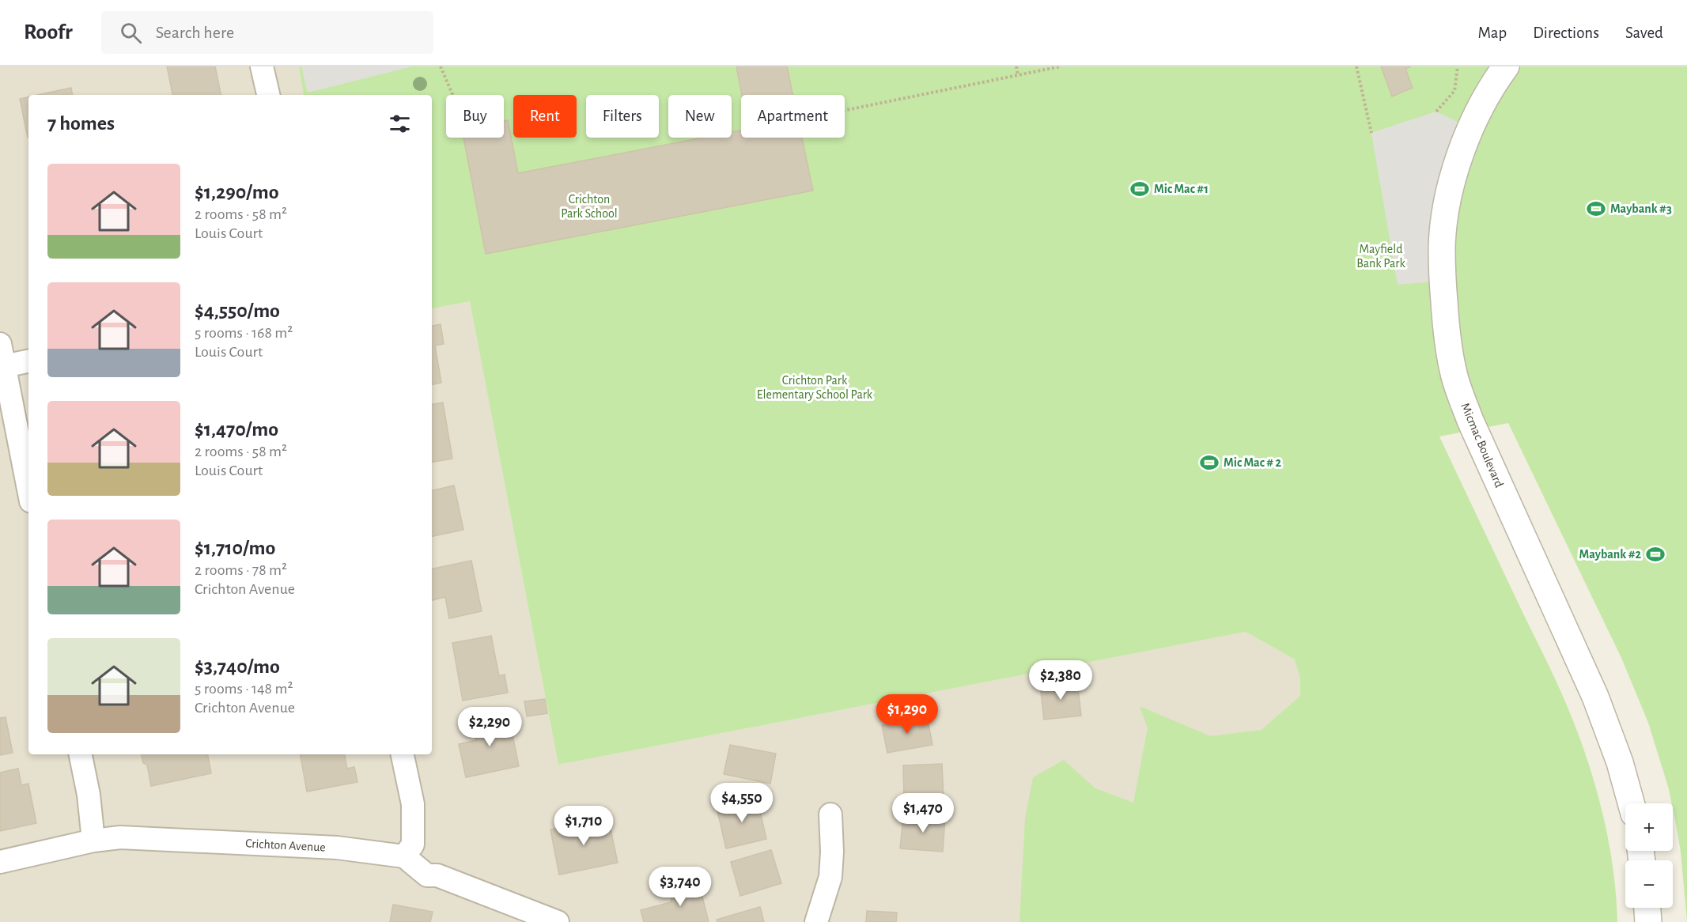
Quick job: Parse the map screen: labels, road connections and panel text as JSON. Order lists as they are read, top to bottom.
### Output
{
  "streets": {
    "street": ["Micmac Boulevard", "Crichton Avenue"]
  },
  "parks": ["Crichton Park School", "Mayfield Bank Park", "Crichton Park Elementary School Park"],
  "places": {
    "sports": [
      "Mic Mac #1",
      "Maybank #3",
      "Mic Mac # 2",
      "Maybank #2"
    ]
  },
  "page": {
    "header": "Roofr",
    "search": "Search here",
    "nav": ["Map", "Directions", "Saved"],
    "chip": [
      "Buy",
      "Rent",
      "Filters",
      "New",
      "Apartment"
    ],
    "heading": "7 homes",
    "list": [
      {
        "name": "$1,290/mo",
        "note": "2 rooms · 58 m² · Louis Court"
      },
      {
        "name": "$4,550/mo",
        "note": "5 rooms · 168 m² · Louis Court"
      },
      {
        "name": "$1,470/mo",
        "note": "2 rooms · 58 m² · Louis Court"
      },
      {
        "name": "$1,710/mo",
        "note": "2 rooms · 78 m² · Crichton Avenue"
      },
      {
        "name": "$3,740/mo",
        "note": "5 rooms · 148 m² · Crichton Avenue"
      }
    ],
    "price": [
      "$2,380",
      "$1,290",
      "$2,290",
      "$4,550",
      "$1,470",
      "$1,710",
      "$3,740"
    ],
    "map_buttons": ["+", "−"]
  }
}
